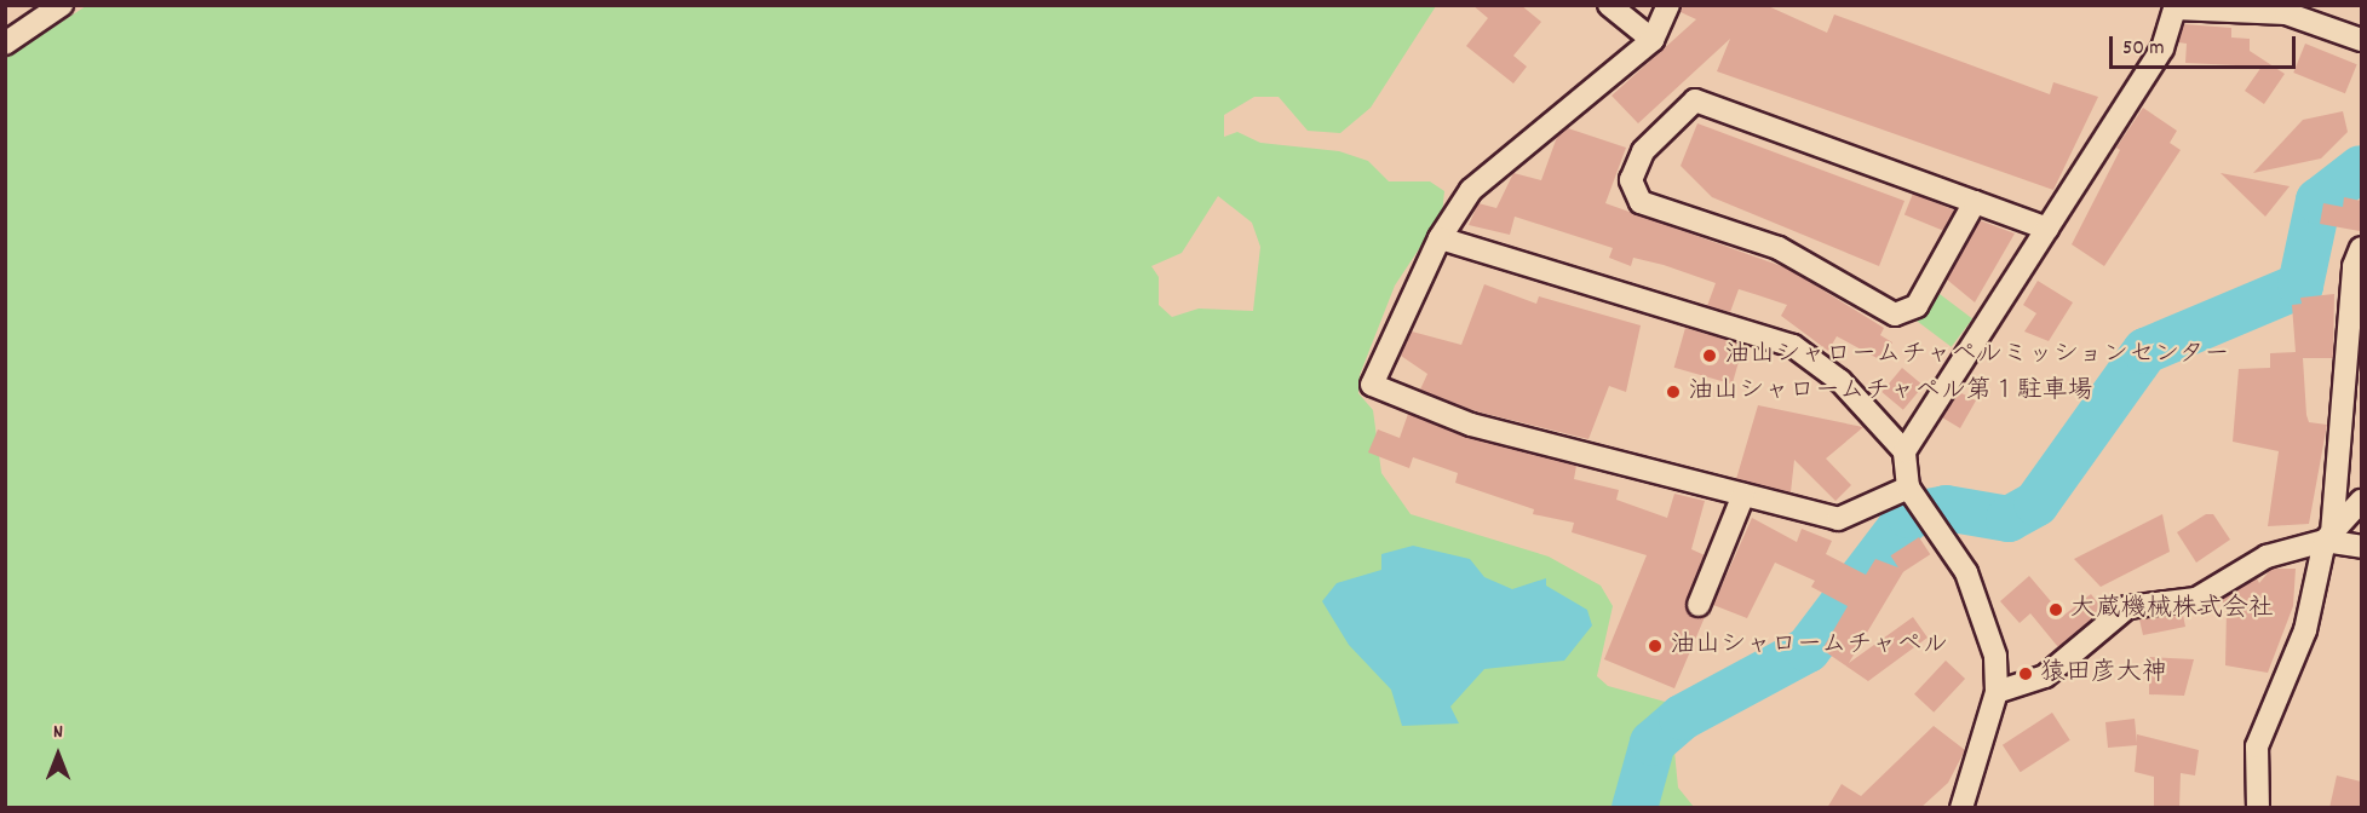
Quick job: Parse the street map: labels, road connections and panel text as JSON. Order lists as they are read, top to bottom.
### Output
{
  "places": [
    "油山シャロームチャペルミッションセンター",
    "油山シャロームチャペル第１駐車場",
    "大蔵機械株式会社",
    "油山シャロームチャペル",
    "猿田彦大神"
  ],
  "scale_bar": "50 m",
  "north": "top"
}
